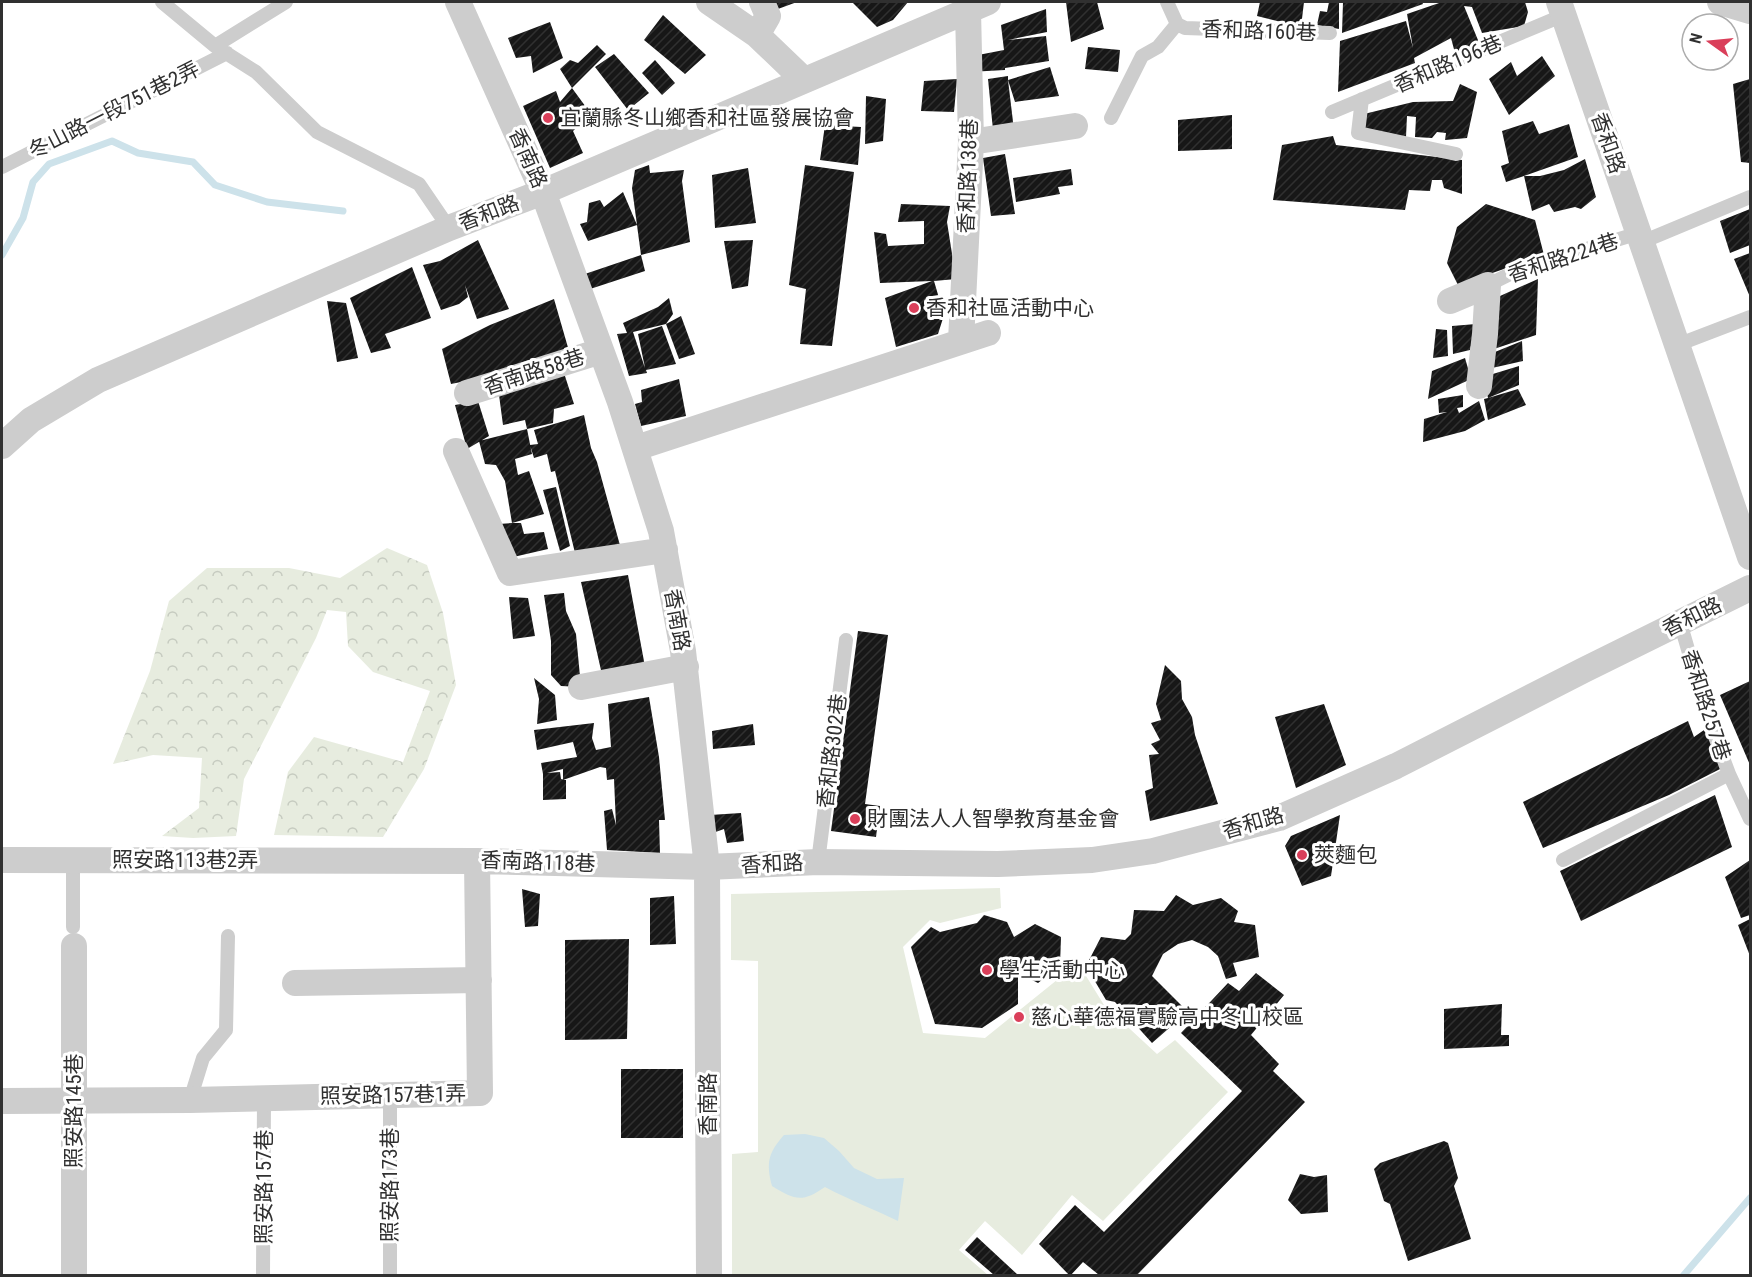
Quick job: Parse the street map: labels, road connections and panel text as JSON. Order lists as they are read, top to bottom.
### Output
{
  "streets": {
    "street": [
      "香和路",
      "香南路",
      "香和路138巷",
      "香南路58巷",
      "照安路113巷2弄",
      "香南路118巷",
      "照安路157巷1弄",
      "照安路145巷"
    ],
    "lane": [
      "香和路160巷",
      "香和路196巷",
      "冬山路一段751巷2弄",
      "香和路224巷",
      "香和路257巷",
      "香和路302巷",
      "照安路173巷",
      "照安路157巷"
    ]
  },
  "crossings": [
    ["香和路196巷", "香和路"],
    ["香和路", "香南路"],
    ["香和路", "香和路138巷"],
    ["香和路", "香和路224巷"],
    ["香和路", "香和路257巷"],
    ["香和路", "香和路302巷"],
    ["香和路", "香南路118巷"],
    ["香南路", "香南路58巷"],
    ["香南路", "香南路118巷"],
    ["照安路113巷2弄", "香南路118巷"],
    ["香南路118巷", "照安路157巷1弄"],
    ["照安路157巷1弄", "照安路145巷"],
    ["照安路157巷1弄", "照安路173巷"],
    ["照安路157巷1弄", "照安路157巷"]
  ],
  "places": [
    "宜蘭縣冬山鄉香和社區發展協會",
    "香和社區活動中心",
    "財團法人人智學教育基金會",
    "莢麵包",
    "學生活動中心",
    "慈心華德福實驗高中冬山校區"
  ],
  "north": "left"
}
